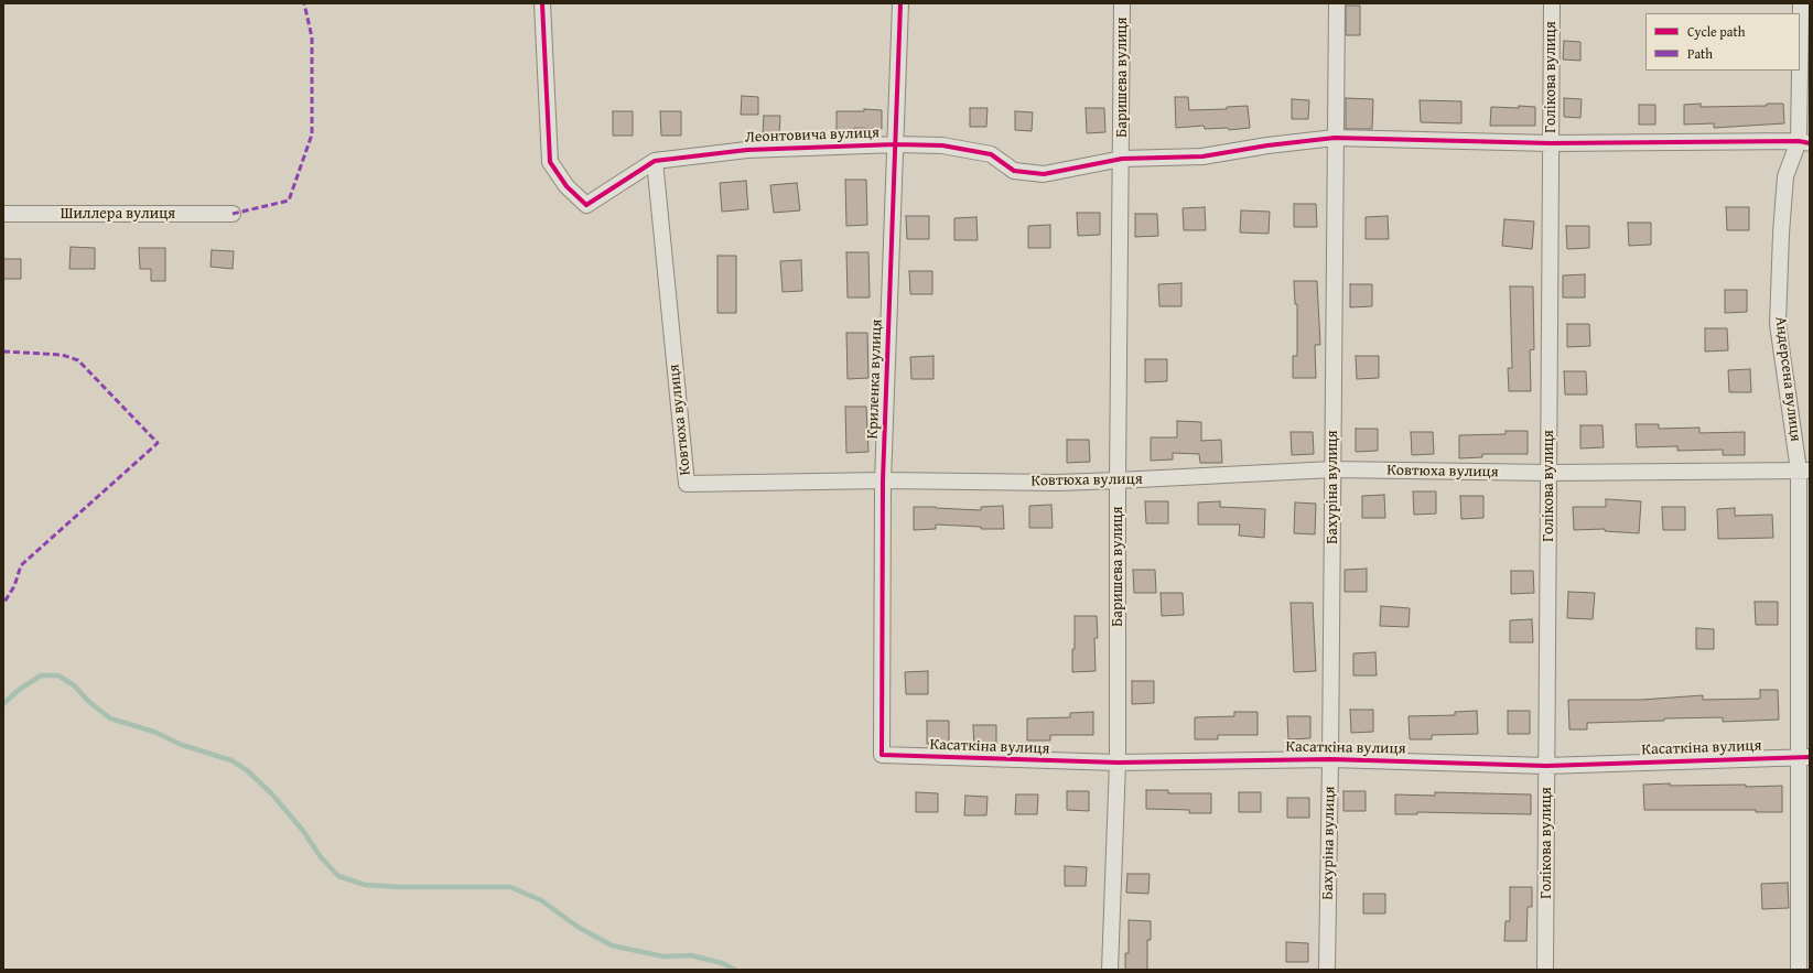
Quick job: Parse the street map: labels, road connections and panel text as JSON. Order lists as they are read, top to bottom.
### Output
{
  "streets": {
    "street": [
      "Баришева вулиця",
      "Голікова вулиця",
      "Леонтовича вулиця",
      "Шиллера вулиця",
      "Криленка вулиця",
      "Андерсена вулиця",
      "Ковтюха вулиця",
      "Бахуріна вулиця",
      "Касаткіна вулиця"
    ]
  },
  "crossings": [
    ["Баришева вулиця", "Леонтовича вулиця"],
    ["Баришева вулиця", "Ковтюха вулиця"],
    ["Баришева вулиця", "Касаткіна вулиця"],
    ["Голікова вулиця", "Леонтовича вулиця"],
    ["Голікова вулиця", "Ковтюха вулиця"],
    ["Голікова вулиця", "Касаткіна вулиця"],
    ["Леонтовича вулиця", "Криленка вулиця"],
    ["Леонтовича вулиця", "Андерсена вулиця"],
    ["Леонтовича вулиця", "Ковтюха вулиця"],
    ["Леонтовича вулиця", "Бахуріна вулиця"],
    ["Криленка вулиця", "Ковтюха вулиця"],
    ["Криленка вулиця", "Касаткіна вулиця"],
    ["Андерсена вулиця", "Ковтюха вулиця"],
    ["Андерсена вулиця", "Касаткіна вулиця"],
    ["Ковтюха вулиця", "Бахуріна вулиця"],
    ["Бахуріна вулиця", "Касаткіна вулиця"]
  ],
  "legend": ["Cycle path", "Path"]
}
